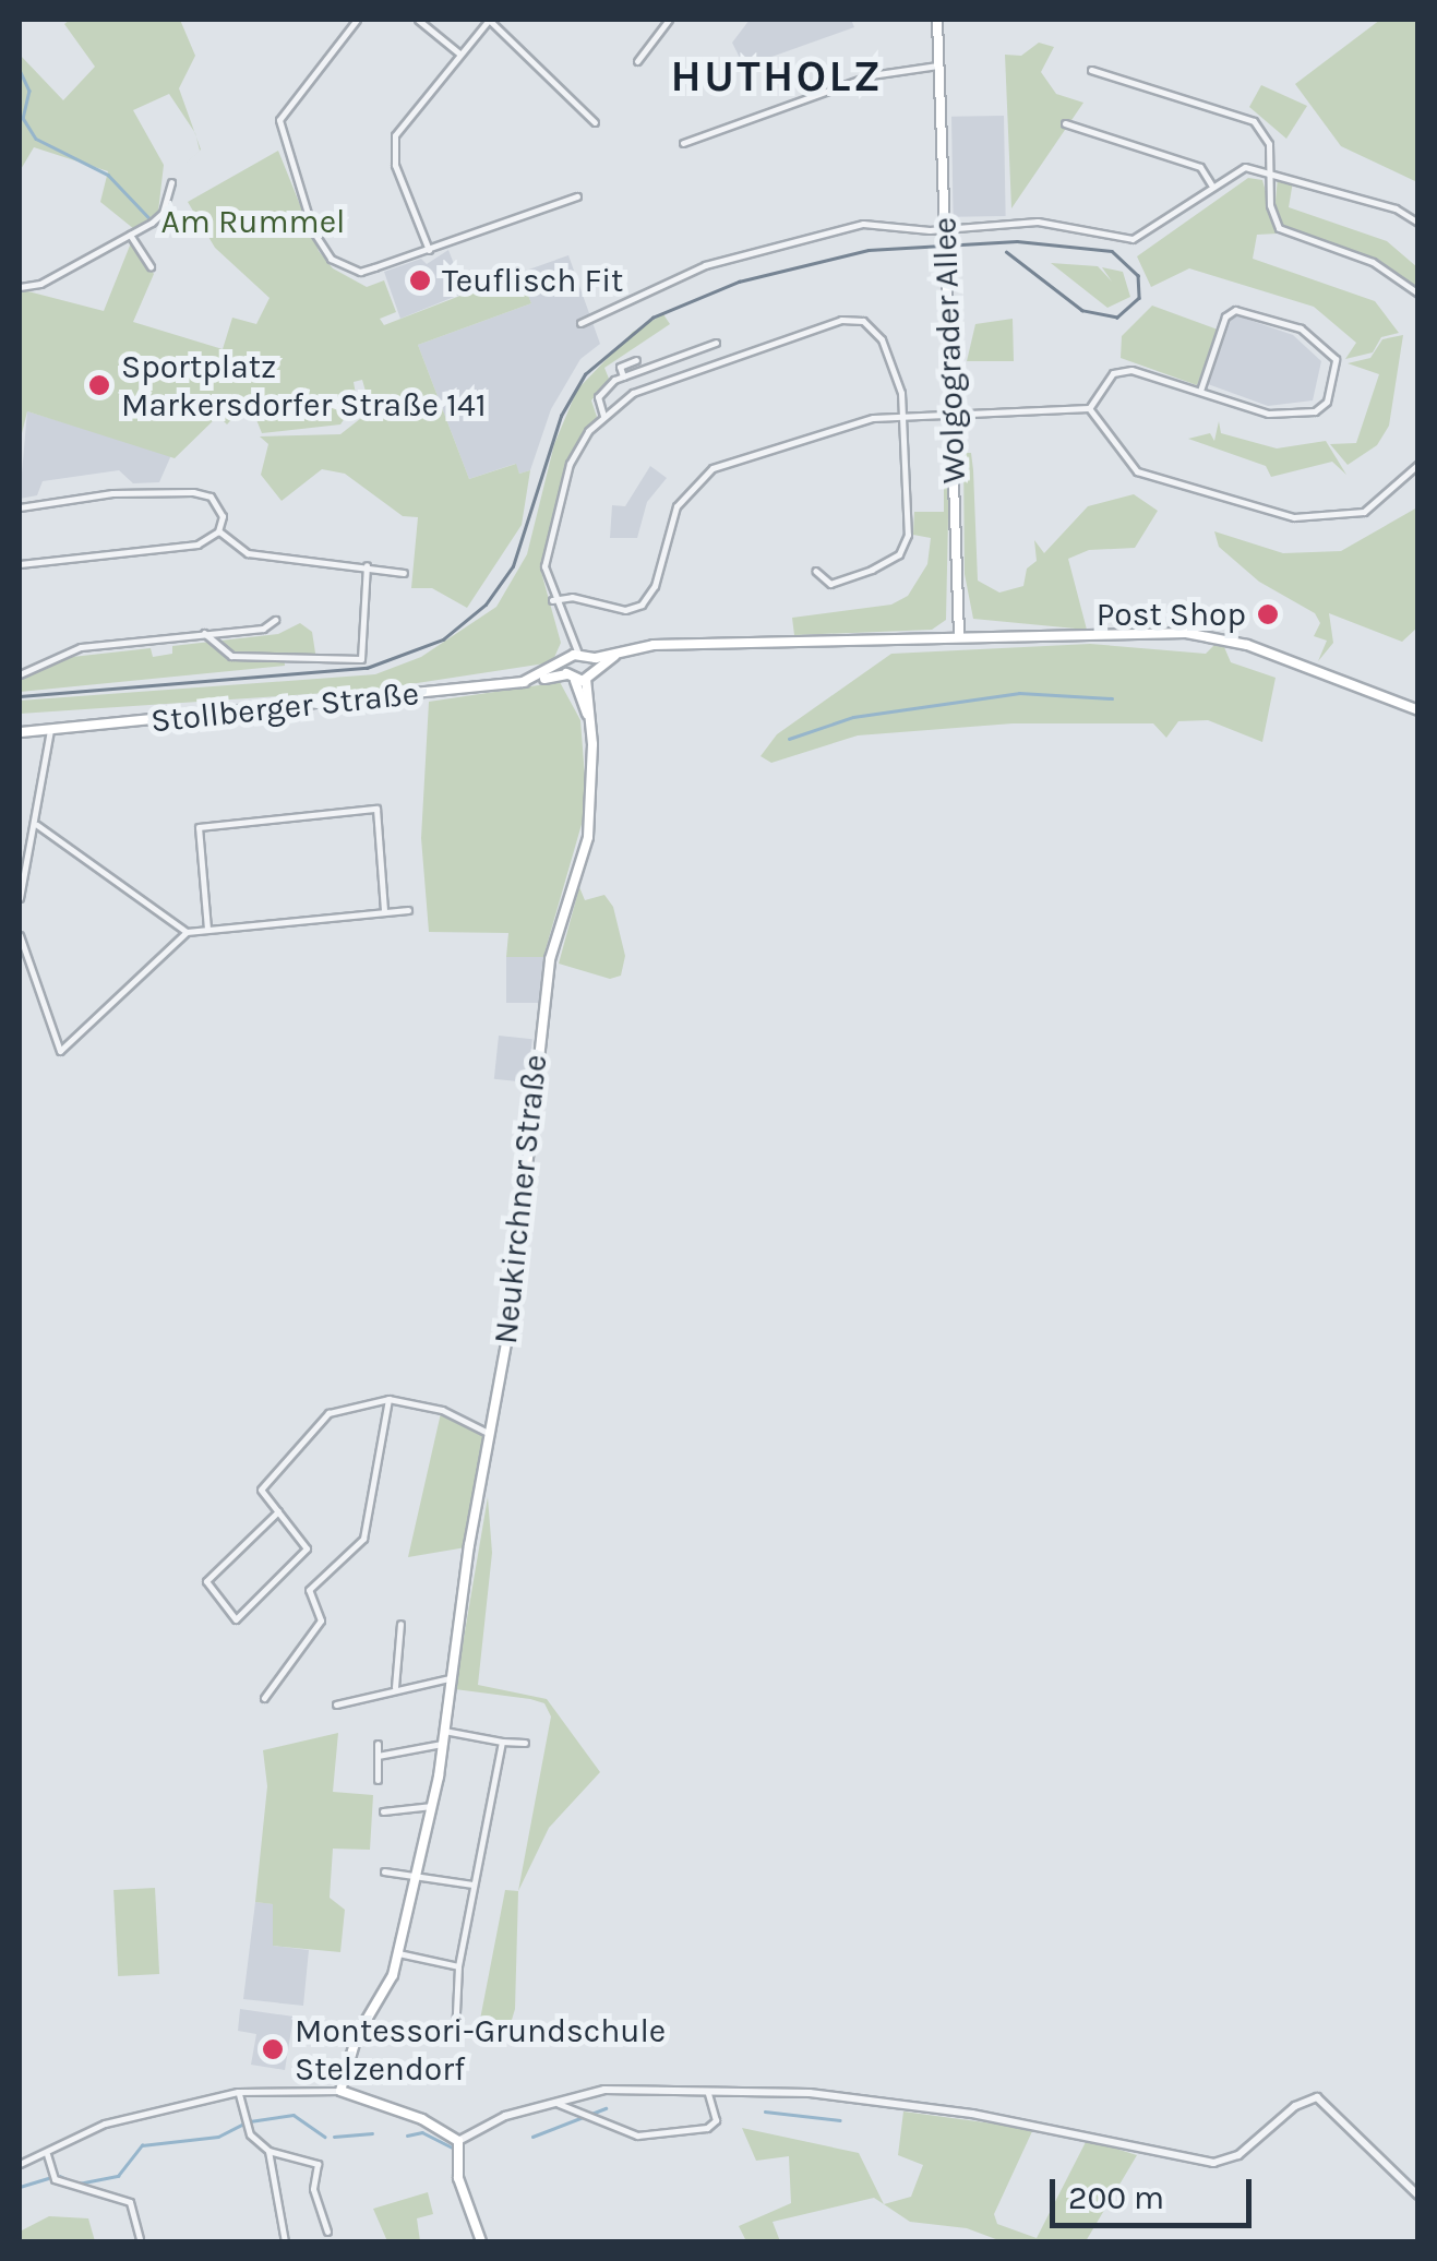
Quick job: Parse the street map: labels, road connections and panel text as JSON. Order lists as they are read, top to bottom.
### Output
{
  "streets": {
    "main road": ["Wolgograder Allee", "Stollberger Straße", "Neukirchner Straße"]
  },
  "crossings": [
    ["Wolgograder Allee", "Stollberger Straße"],
    ["Stollberger Straße", "Neukirchner Straße"]
  ],
  "districts": ["HUTHOLZ"],
  "parks": ["Am Rummel"],
  "places": [
    "Teuflisch Fit",
    "Sportplatz Markersdorfer Straße 141",
    "Post Shop",
    "Montessori-Grundschule Stelzendorf"
  ],
  "scale_bar": "200 m"
}
